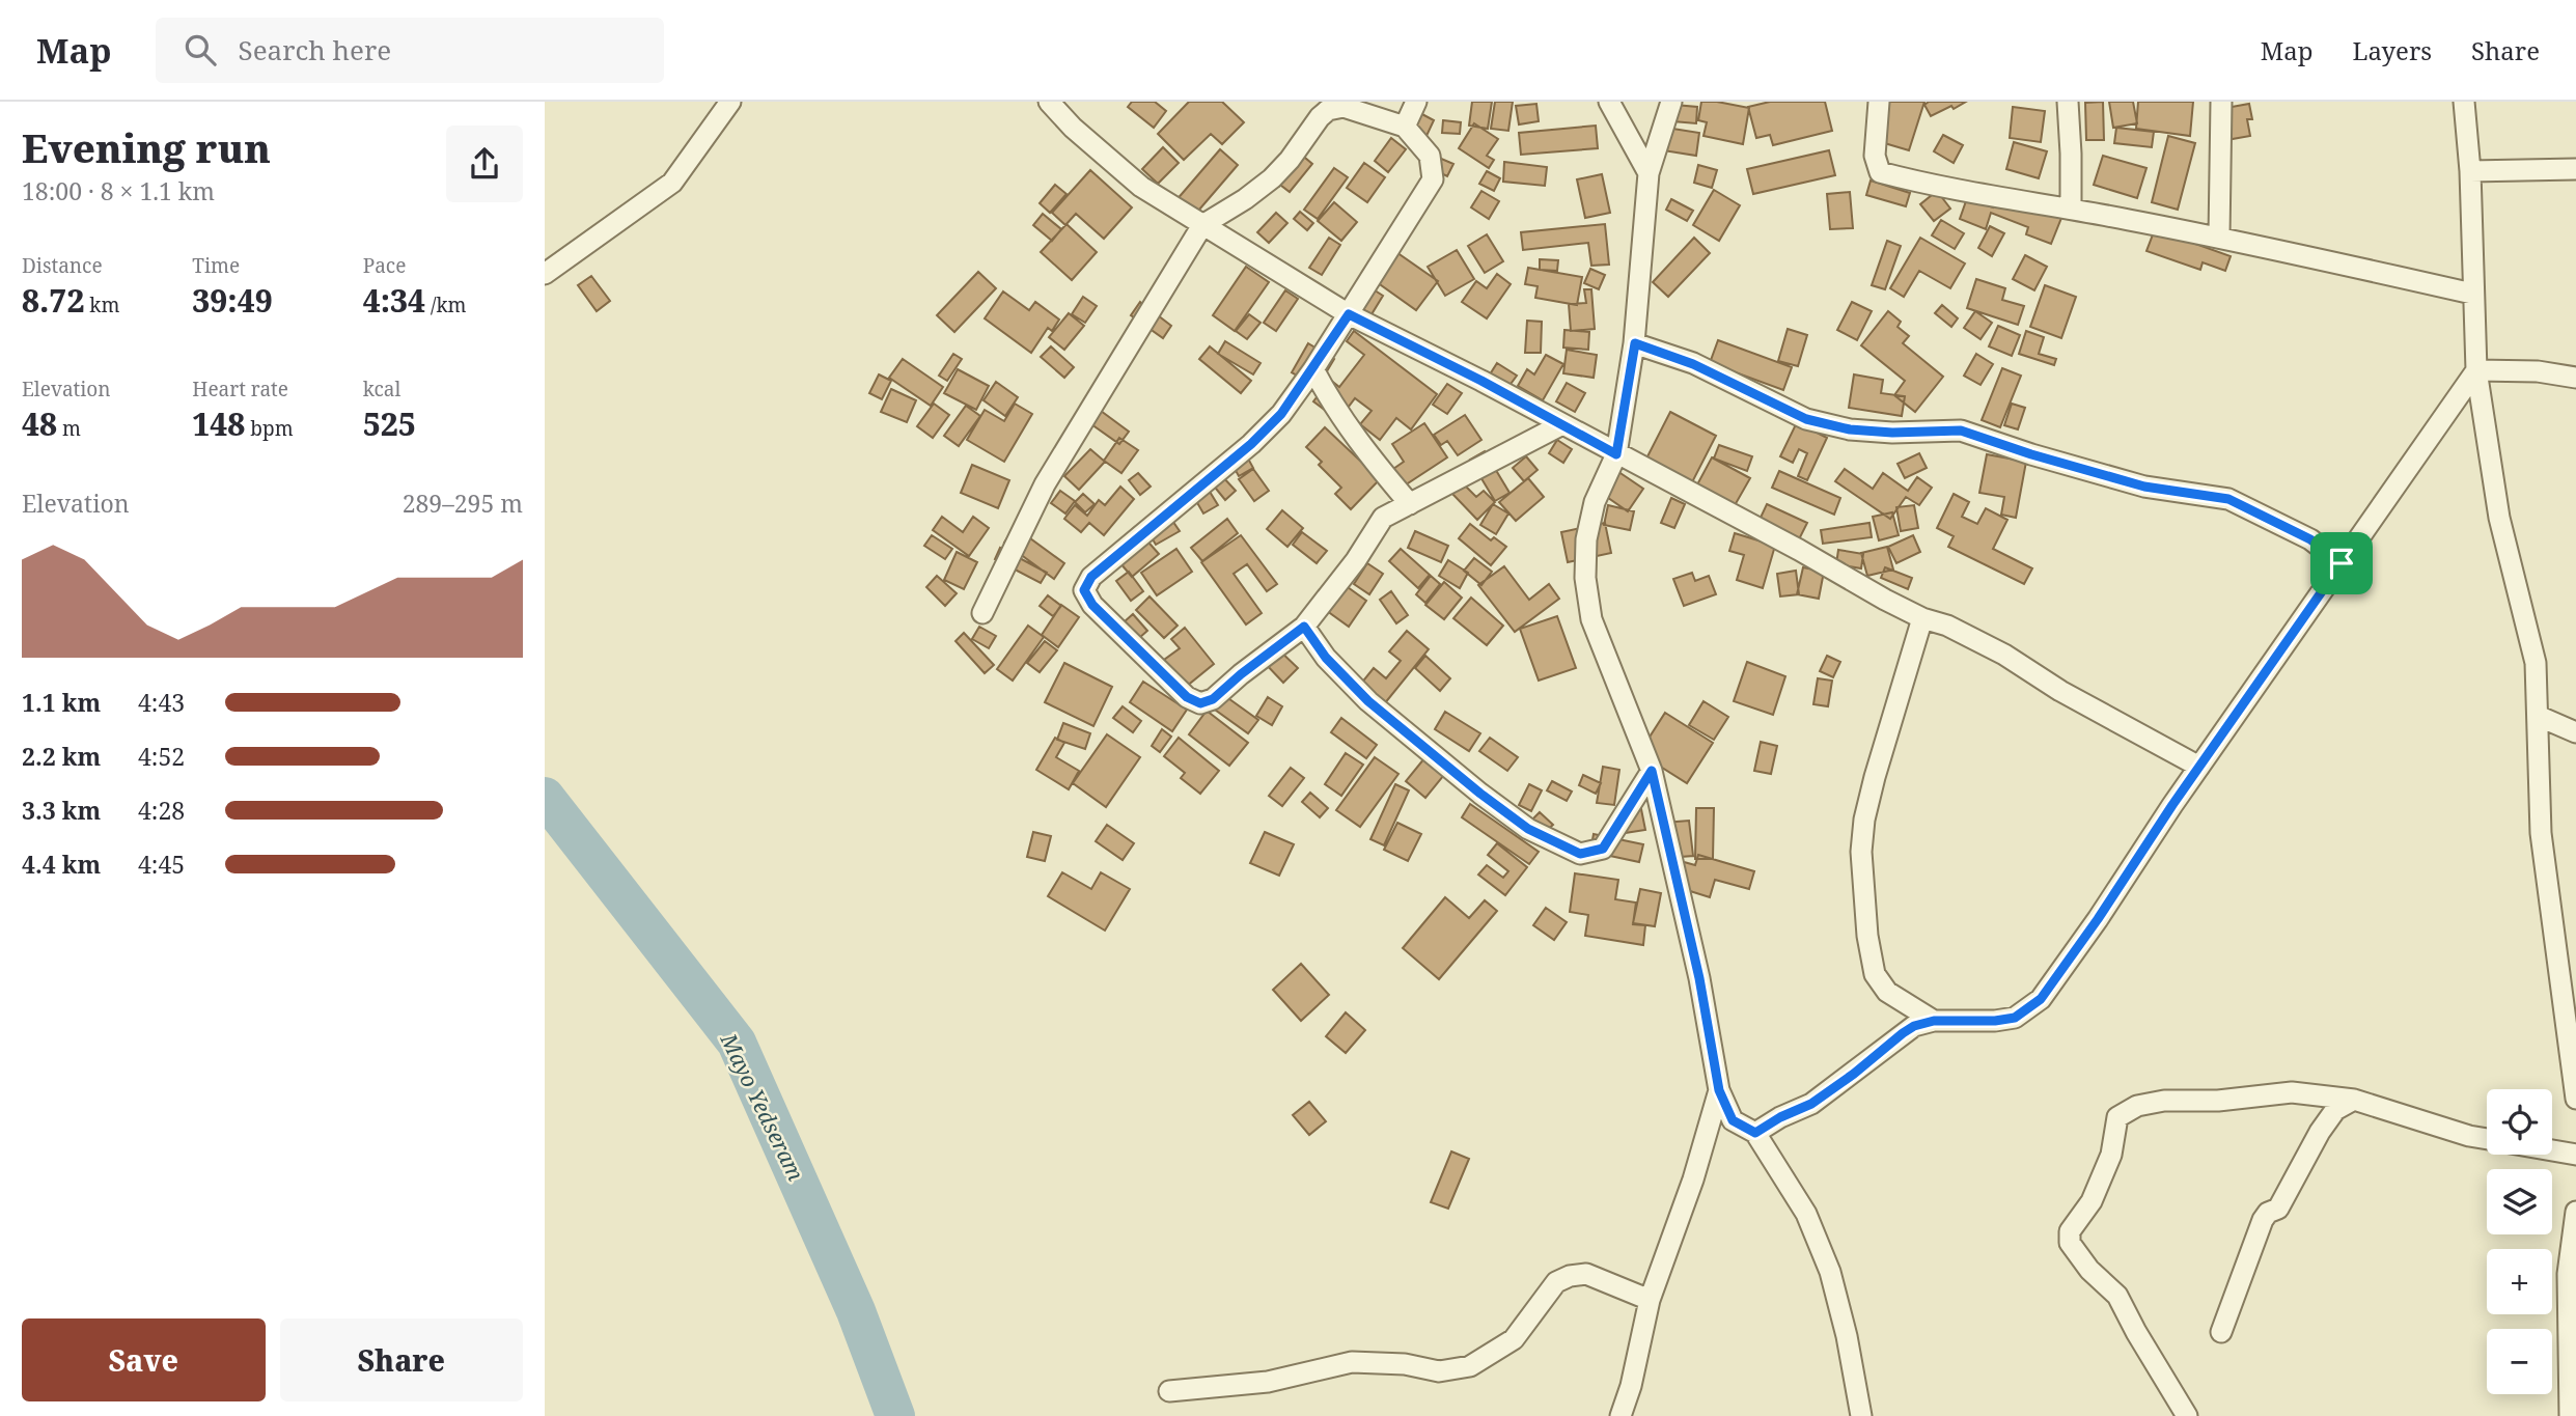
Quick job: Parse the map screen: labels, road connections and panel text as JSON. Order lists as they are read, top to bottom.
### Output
{
  "water": ["Mayo Yedseram"],
  "page": {
    "header": "Map",
    "search": "Search here",
    "nav": ["Map", "Layers", "Share"],
    "heading": ["Evening run", "18:00 · 8 × 1.1 km"],
    "stats": [
      ["Distance", "8.72 km"],
      ["Time", "39:49"],
      ["Pace", "4:34 /km"],
      ["Elevation", "48 m"],
      ["Heart rate", "148 bpm"],
      ["kcal", "525"]
    ],
    "chart": ["Elevation", "289–295 m"],
    "list": [
      {
        "name": "1.1 km",
        "note": "4:43"
      },
      {
        "name": "2.2 km",
        "note": "4:52"
      },
      {
        "name": "3.3 km",
        "note": "4:28"
      },
      {
        "name": "4.4 km",
        "note": "4:45"
      }
    ],
    "map_buttons": ["+", "−"],
    "buttons": ["Save", "Share"]
  }
}
